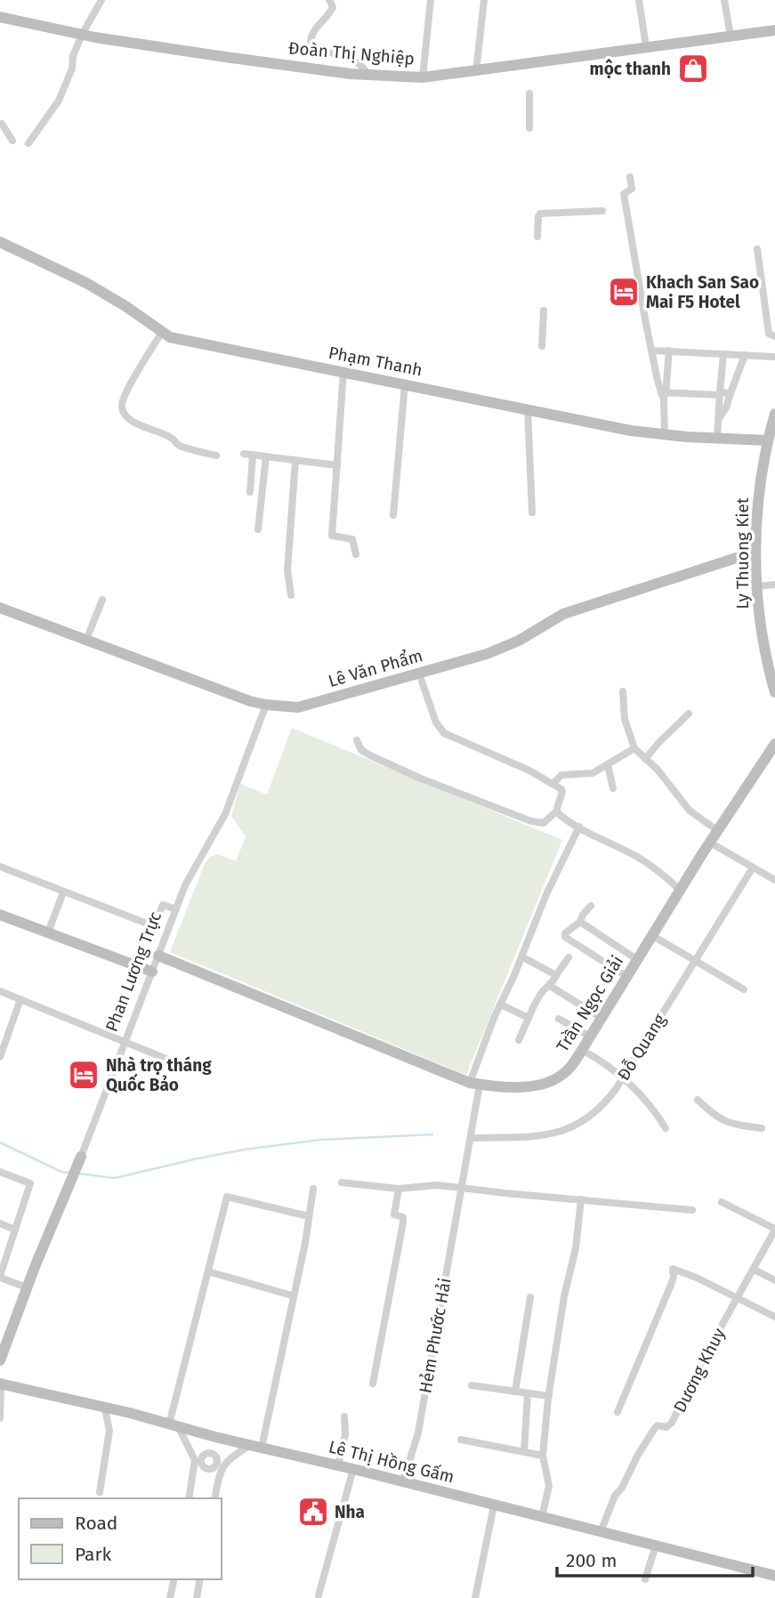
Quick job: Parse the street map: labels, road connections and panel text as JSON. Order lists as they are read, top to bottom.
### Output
{
  "streets": {
    "street": [
      "Đoàn Thị Nghiệp",
      "Phạm Thanh",
      "Ly Thuong Kiet",
      "Lê Văn Phẩm",
      "Phan Lương Trực",
      "Trần Ngọc Giải",
      "Đỗ Quang",
      "Hẻm Phước Hải",
      "Dương Khuy",
      "Lê Thị Hồng Gấm"
    ]
  },
  "crossings": [
    ["Phạm Thanh", "Ly Thuong Kiet"],
    ["Ly Thuong Kiet", "Lê Văn Phẩm"],
    ["Lê Văn Phẩm", "Phan Lương Trực"],
    ["Phan Lương Trực", "Trần Ngọc Giải"],
    ["Trần Ngọc Giải", "Hẻm Phước Hải"],
    ["Đỗ Quang", "Hẻm Phước Hải"],
    ["Hẻm Phước Hải", "Lê Thị Hồng Gấm"],
    ["Dương Khuy", "Lê Thị Hồng Gấm"]
  ],
  "places": {
    "shop": ["mộc thanh"],
    "hotel": ["Khach San Sao Mai F5 Hotel", "Nhà trọ tháng Quốc Bảo"],
    "public building": ["Nha"]
  },
  "legend": ["Road", "Park"],
  "scale_bar": "200 m"
}
